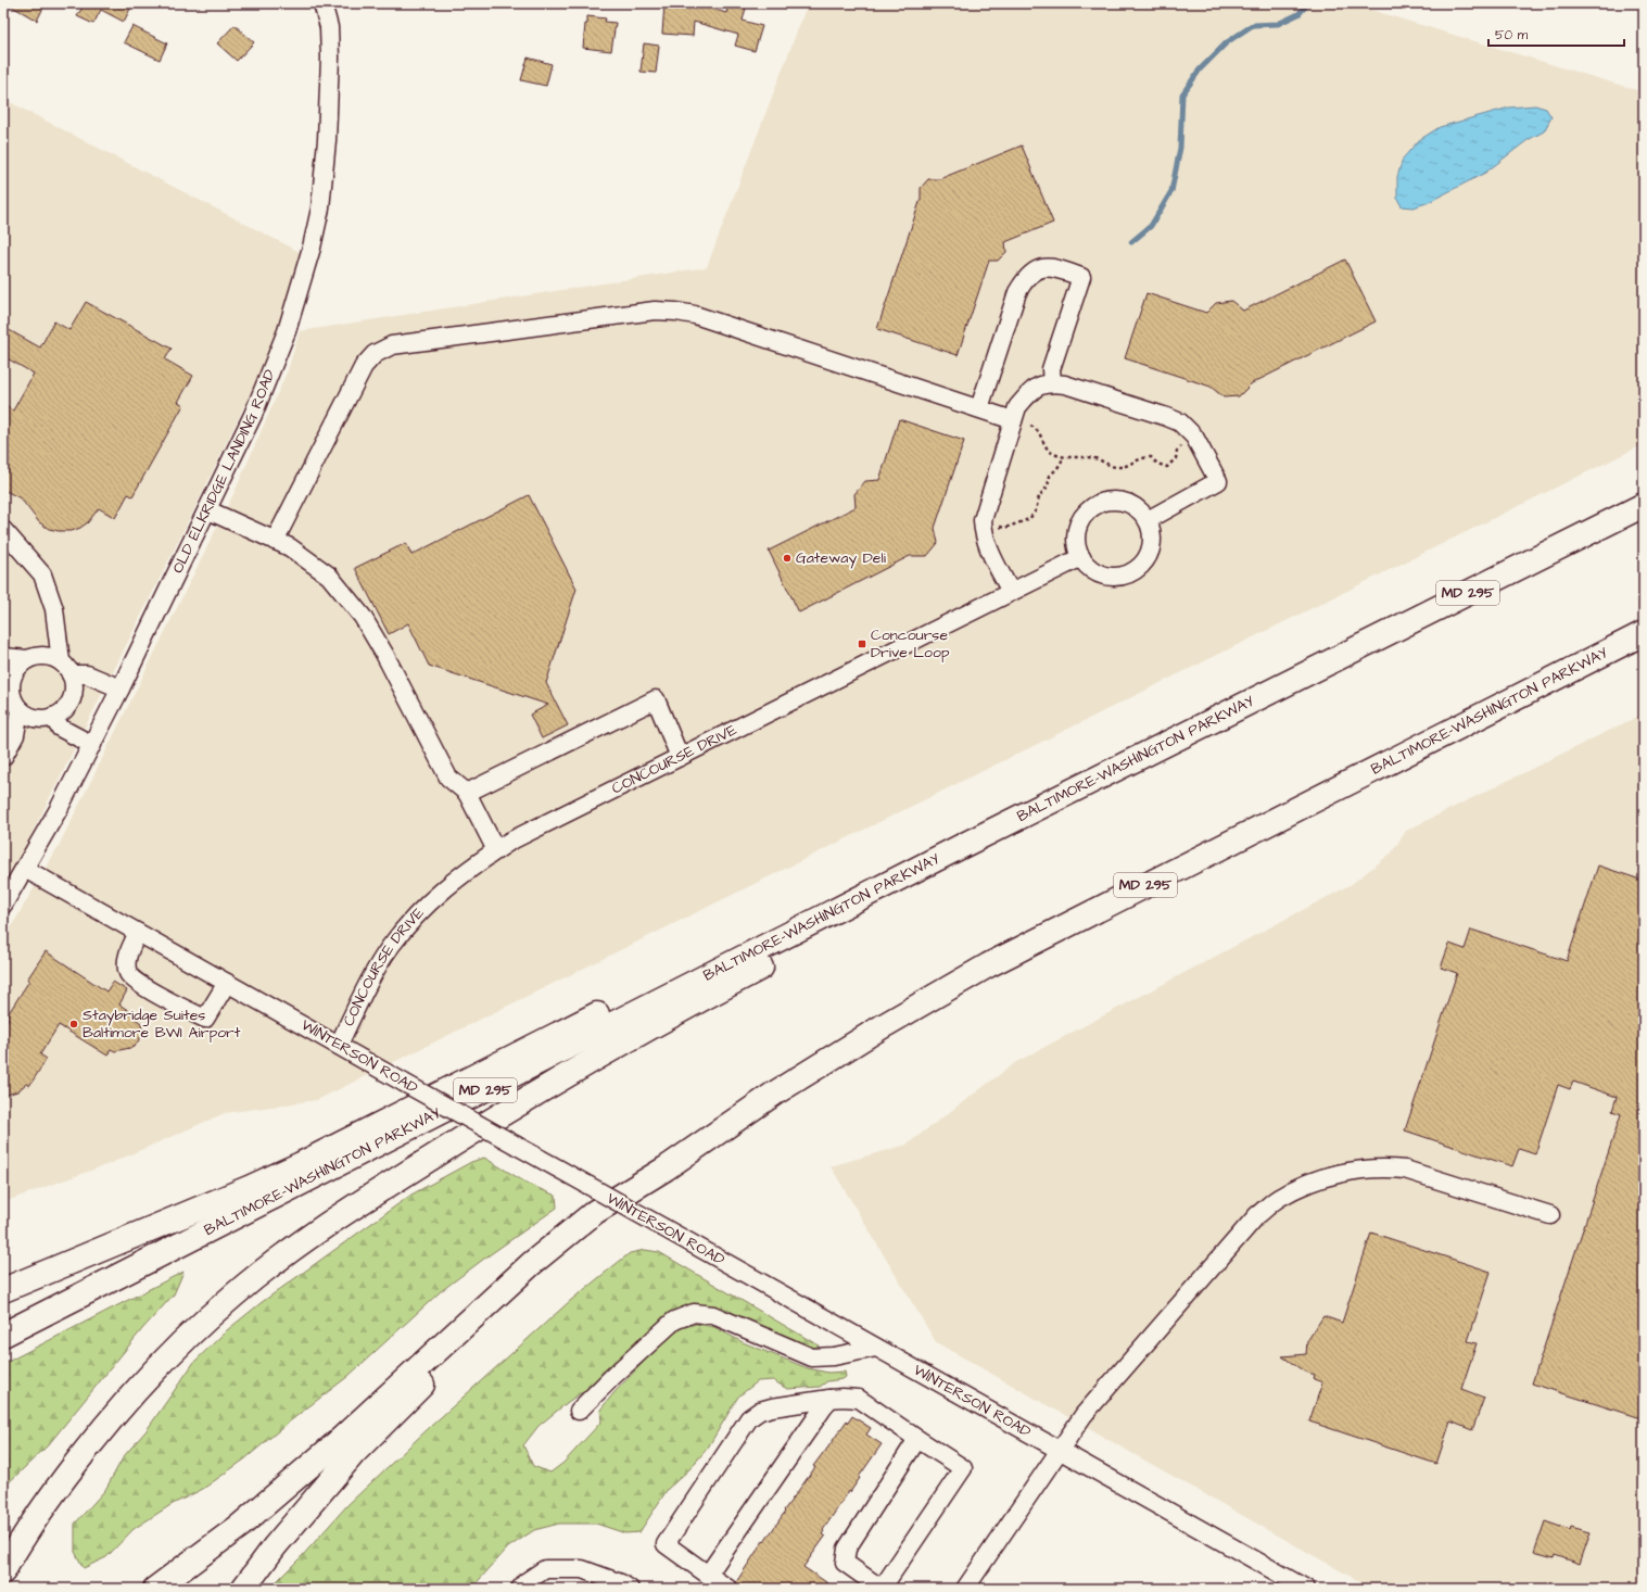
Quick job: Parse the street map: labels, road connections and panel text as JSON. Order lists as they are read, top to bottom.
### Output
{
  "streets": {
    "highway": ["MD 295", "BALTIMORE-WASHINGTON PARKWAY"],
    "street": ["OLD ELKRIDGE LANDING ROAD", "CONCOURSE DRIVE", "WINTERSON ROAD"]
  },
  "crossings": [
    ["OLD ELKRIDGE LANDING ROAD", "WINTERSON ROAD"],
    ["CONCOURSE DRIVE", "WINTERSON ROAD"]
  ],
  "places": {
    "other": ["Gateway Deli", "Staybridge Suites Baltimore BWI Airport"],
    "transit": ["Concourse Drive Loop"]
  },
  "scale_bar": "50 m"
}
